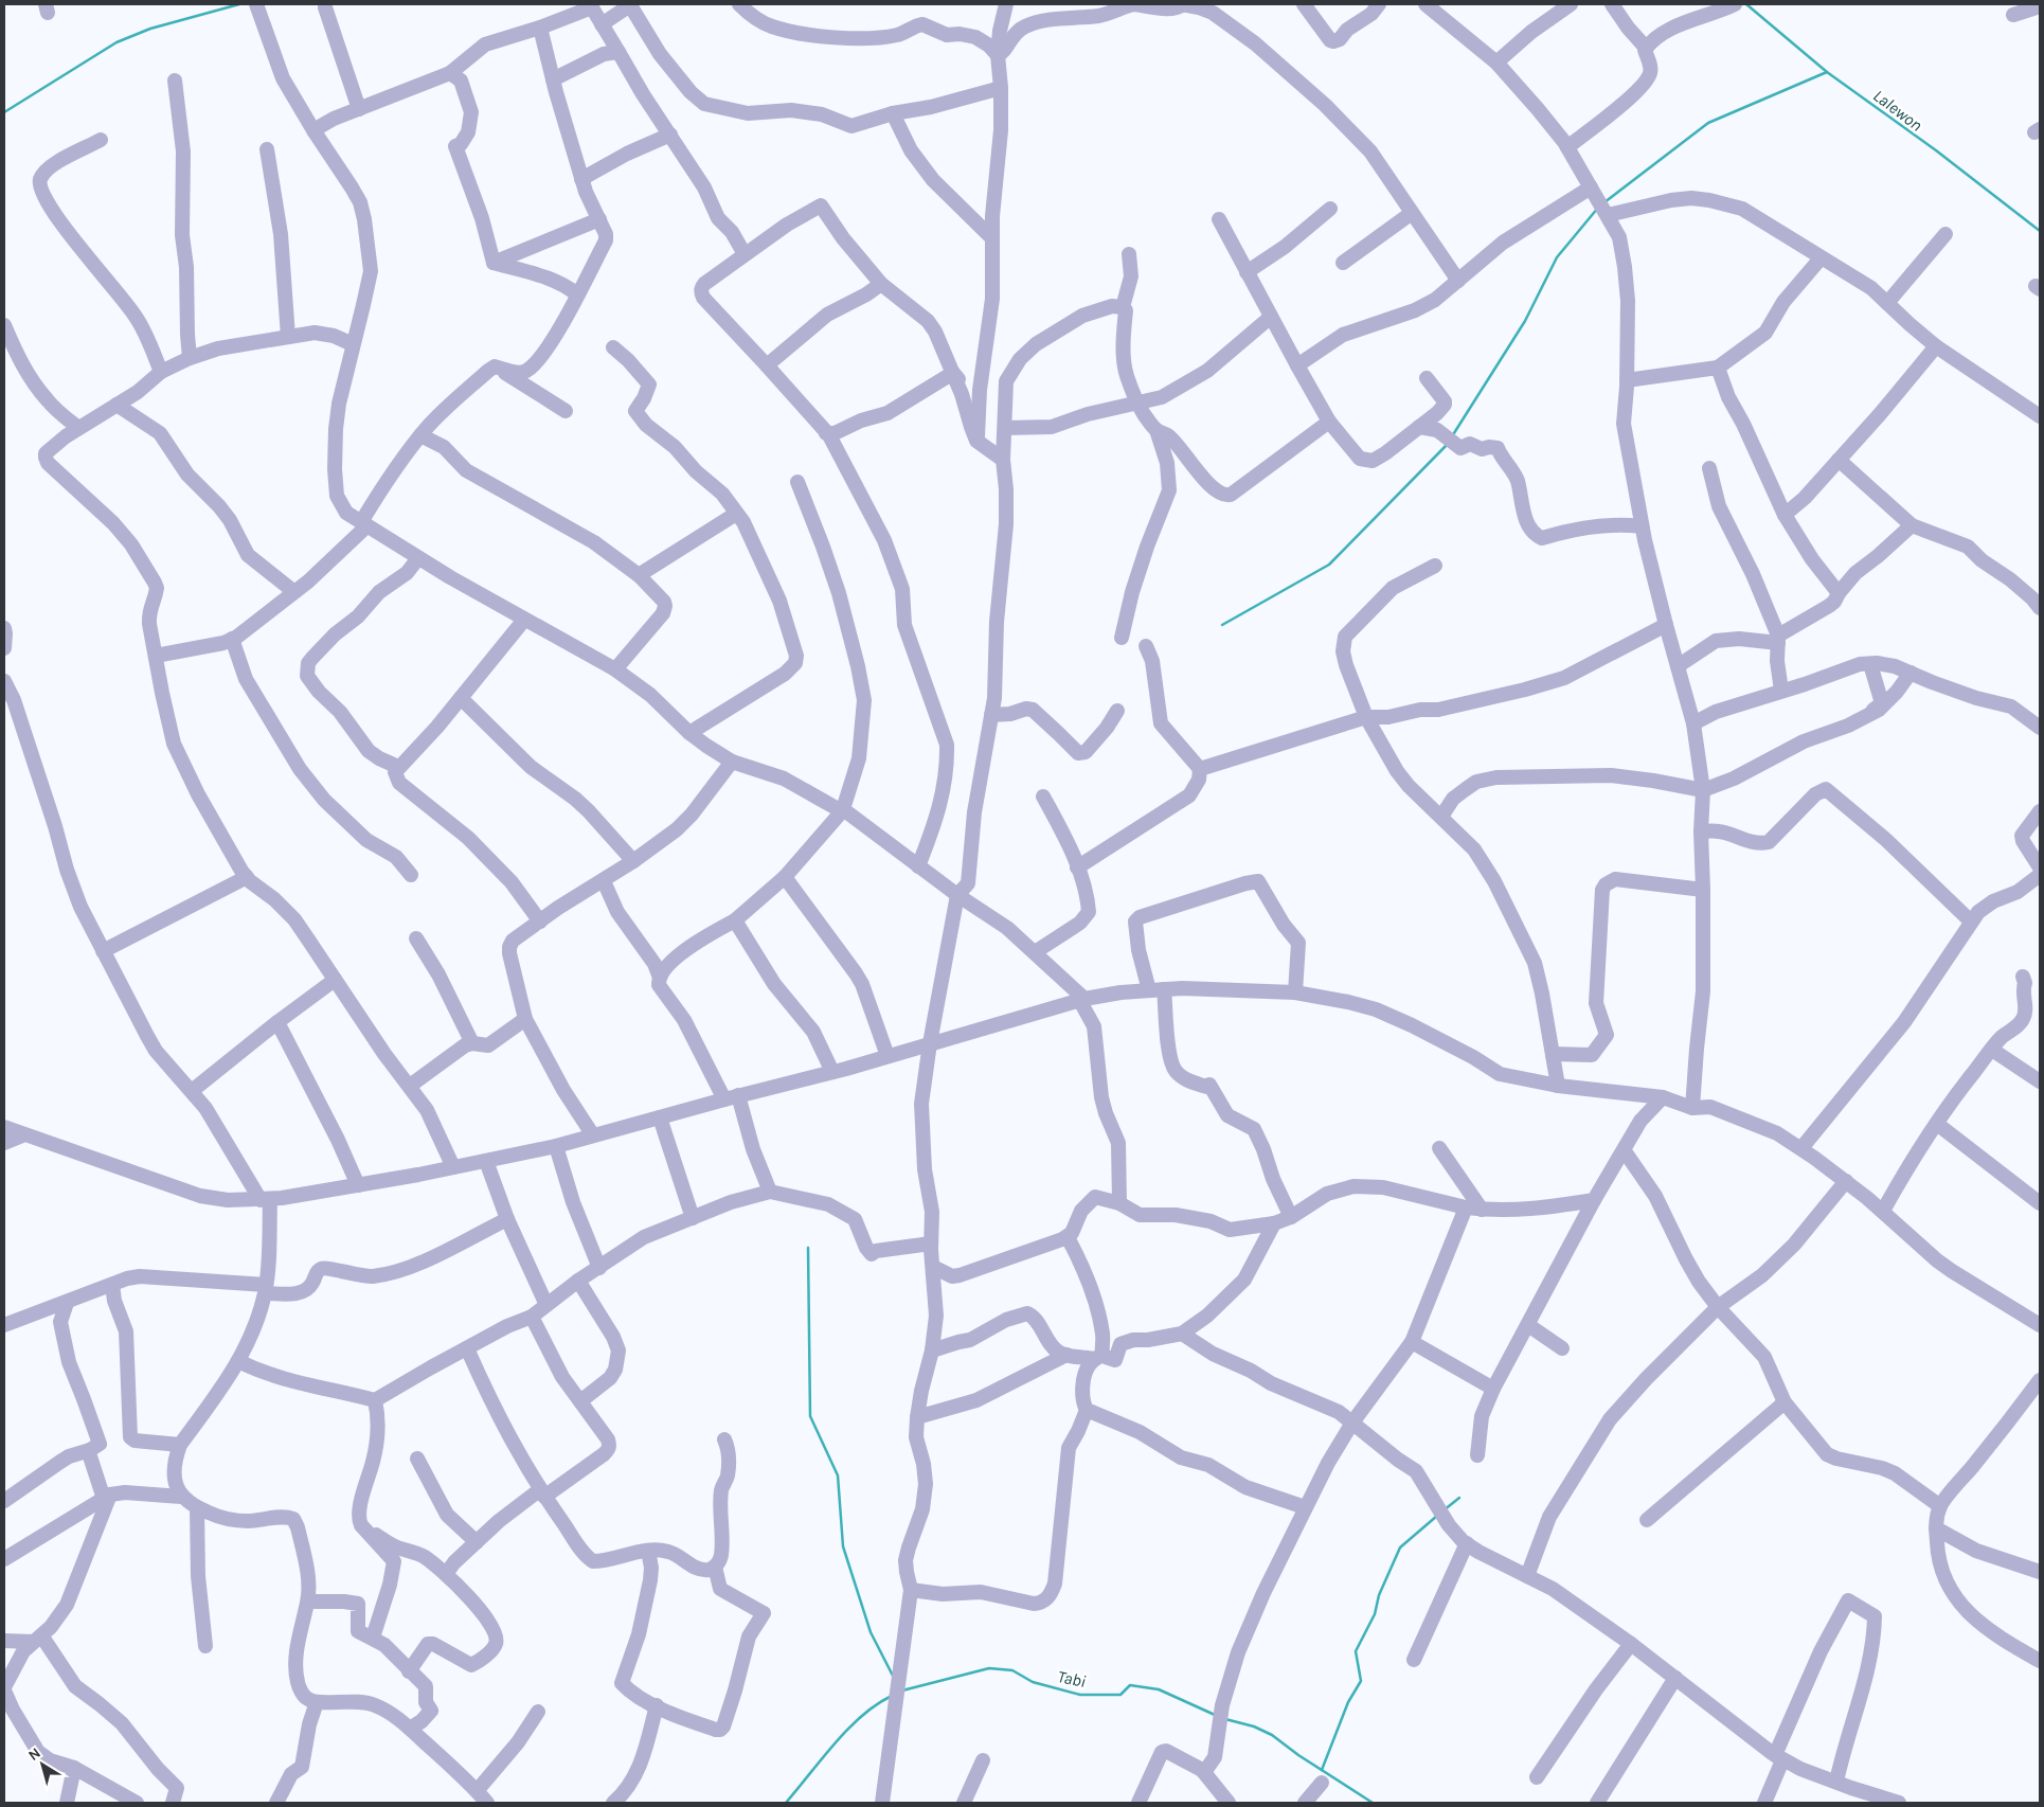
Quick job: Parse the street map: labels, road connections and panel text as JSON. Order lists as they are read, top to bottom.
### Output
{
  "water": ["Lalewon", "Tabi"],
  "north": "top left"
}
